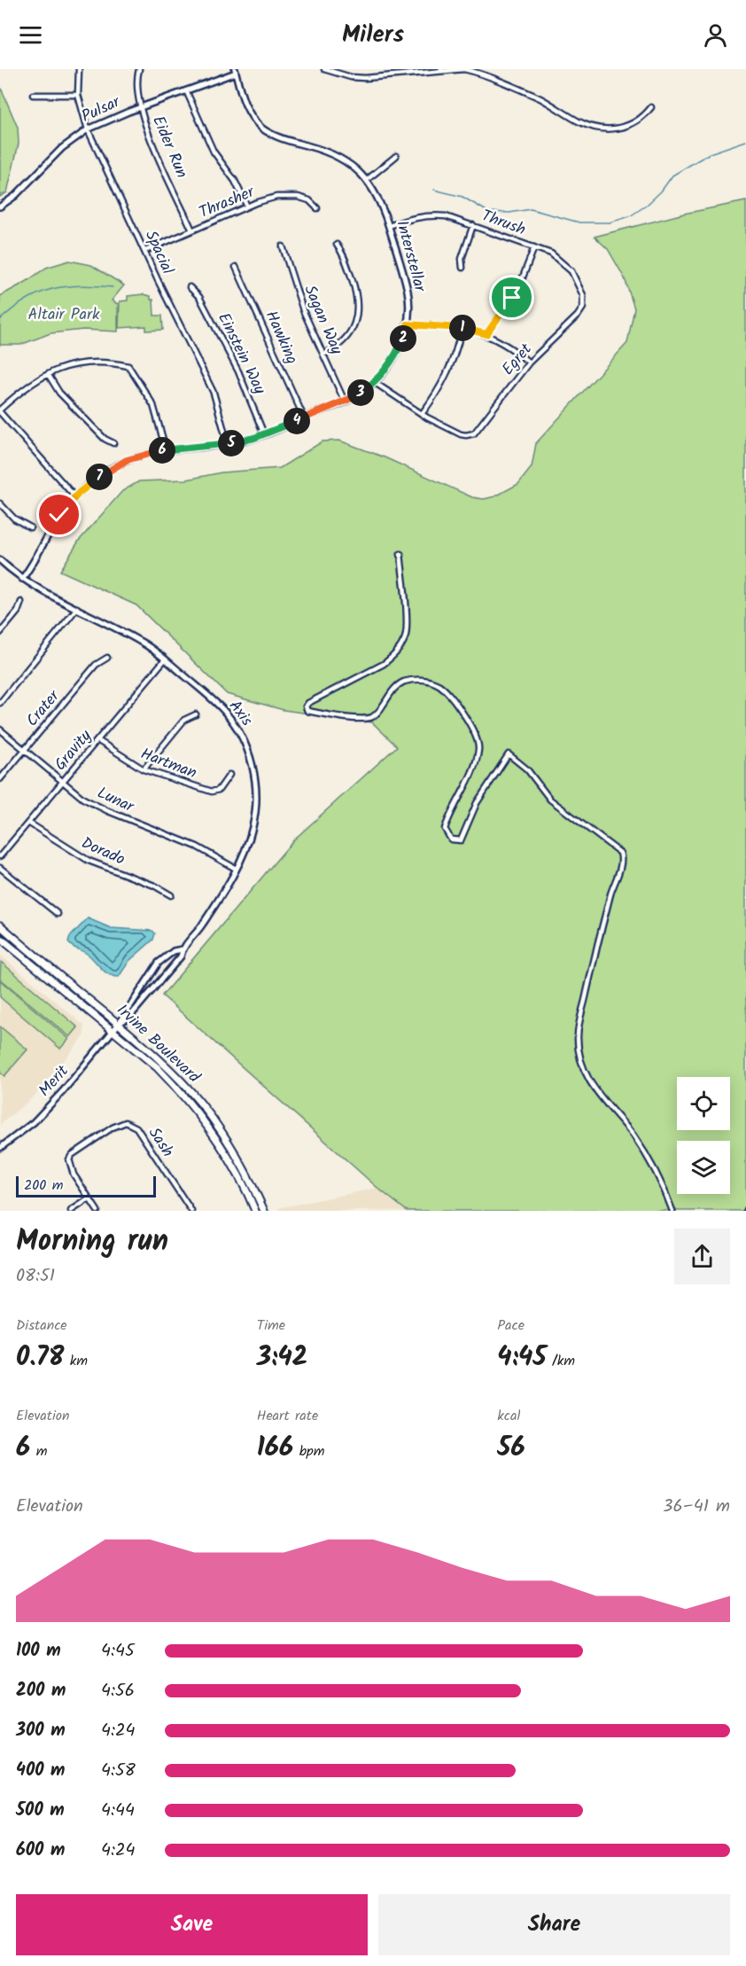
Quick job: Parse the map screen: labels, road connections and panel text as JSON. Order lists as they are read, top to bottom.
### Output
{
  "streets": {
    "main road": ["Irvine Boulevard"],
    "street": [
      "Pulsar",
      "Eider Run",
      "Thrasher",
      "Thrush",
      "Spacial",
      "Interstellar",
      "Sagan Way",
      "Hawking",
      "Einstein Way",
      "Egret",
      "Crater",
      "Axis",
      "Gravity",
      "Hartman",
      "Lunar",
      "Dorado",
      "Merit",
      "Sash"
    ]
  },
  "crossings": [
    ["Pulsar", "Eider Run"],
    ["Pulsar", "Spacial"],
    ["Pulsar", "Interstellar"],
    ["Eider Run", "Thrasher"],
    ["Thrasher", "Spacial"],
    ["Thrush", "Interstellar"],
    ["Thrush", "Egret"],
    ["Spacial", "Interstellar"],
    ["Interstellar", "Sagan Way"],
    ["Interstellar", "Hawking"],
    ["Interstellar", "Einstein Way"],
    ["Interstellar", "Axis"],
    ["Crater", "Lunar"],
    ["Axis", "Gravity"],
    ["Axis", "Lunar"],
    ["Axis", "Irvine Boulevard"],
    ["Axis", "Merit"],
    ["Gravity", "Hartman"],
    ["Gravity", "Lunar"],
    ["Gravity", "Dorado"],
    ["Irvine Boulevard", "Merit"]
  ],
  "parks": ["Altair Park"],
  "scale_bar": "200 m",
  "page": {
    "header": "Milers",
    "pins": [
      "1",
      "2",
      "3",
      "4",
      "5",
      "6",
      "7"
    ],
    "scale": "200 m",
    "heading": ["Morning run", "08:51"],
    "stats": [
      ["Distance", "0.78 km"],
      ["Time", "3:42"],
      ["Pace", "4:45 /km"],
      ["Elevation", "6 m"],
      ["Heart rate", "166 bpm"],
      ["kcal", "56"]
    ],
    "chart": ["Elevation", "36–41 m"],
    "list": [
      {
        "name": "100 m",
        "note": "4:45"
      },
      {
        "name": "200 m",
        "note": "4:56"
      },
      {
        "name": "300 m",
        "note": "4:24"
      },
      {
        "name": "400 m",
        "note": "4:58"
      },
      {
        "name": "500 m",
        "note": "4:44"
      },
      {
        "name": "600 m",
        "note": "4:24"
      }
    ],
    "buttons": ["Save", "Share"]
  }
}
